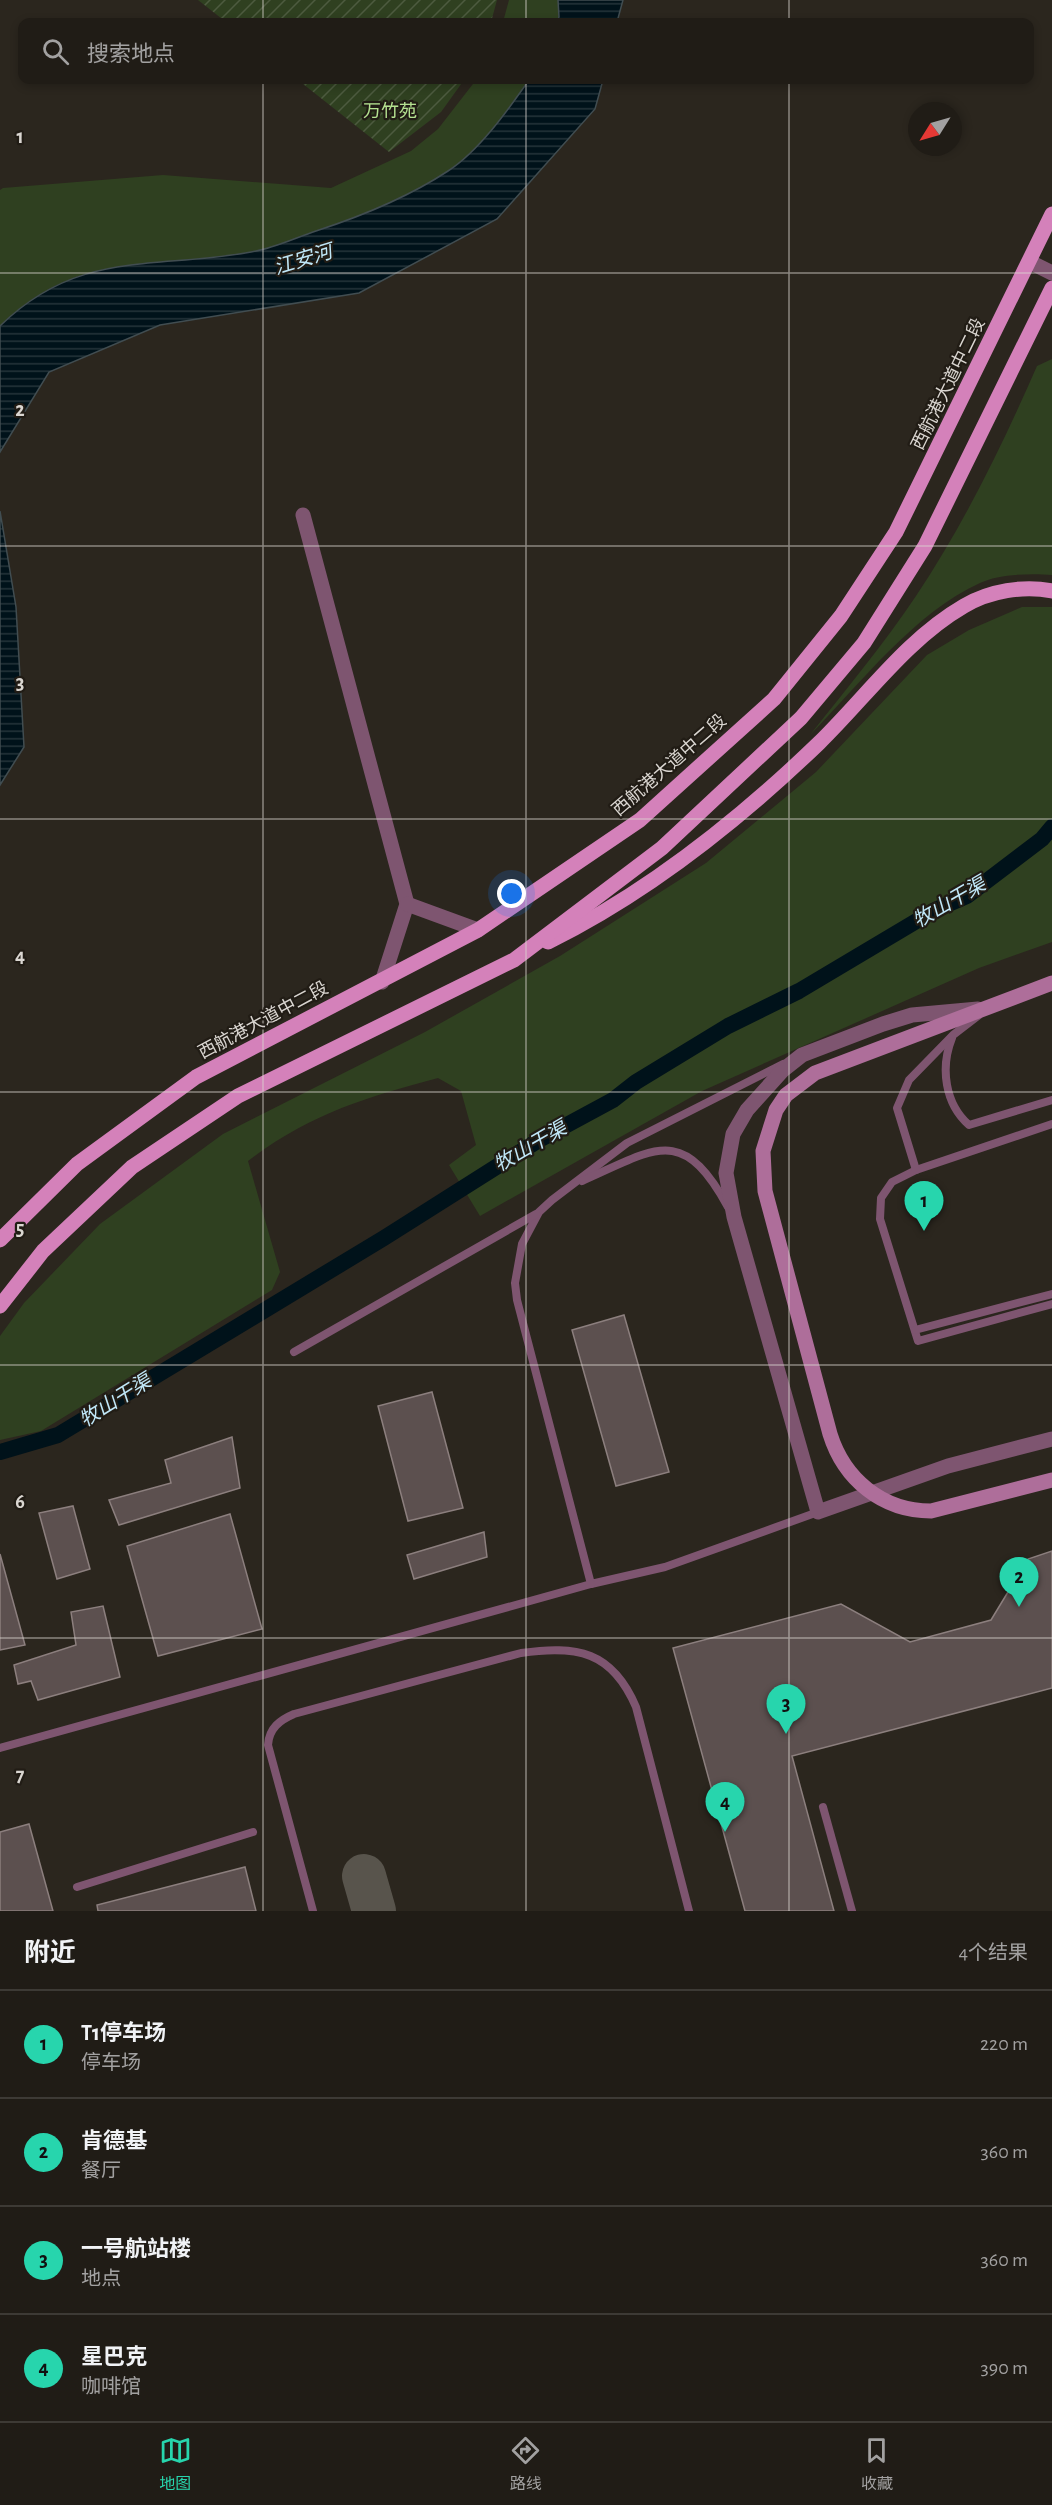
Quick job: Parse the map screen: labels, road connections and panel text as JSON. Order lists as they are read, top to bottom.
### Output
{
  "streets": {
    "main road": ["西航港大道中二段"]
  },
  "water": ["江安河", "牧山干渠"],
  "parks": ["万竹苑"],
  "north": "bottom left",
  "page": {
    "search": "搜索地点",
    "pins": [
      "1",
      "2",
      "3",
      "4"
    ],
    "heading": ["附近", "4个结果"],
    "list": [
      {
        "mark": "1",
        "name": "T1停车场",
        "note": "停车场",
        "value": "220 m"
      },
      {
        "mark": "2",
        "name": "肯德基",
        "note": "餐厅",
        "value": "360 m"
      },
      {
        "mark": "3",
        "name": "一号航站楼",
        "note": "地点",
        "value": "360 m"
      },
      {
        "mark": "4",
        "name": "星巴克",
        "note": "咖啡馆",
        "value": "390 m"
      }
    ],
    "nav": ["地图", "路线", "收藏"]
  },
  "grid": {
    "rows": [
      "1",
      "2",
      "3",
      "4",
      "5",
      "6",
      "7"
    ]
  }
}
